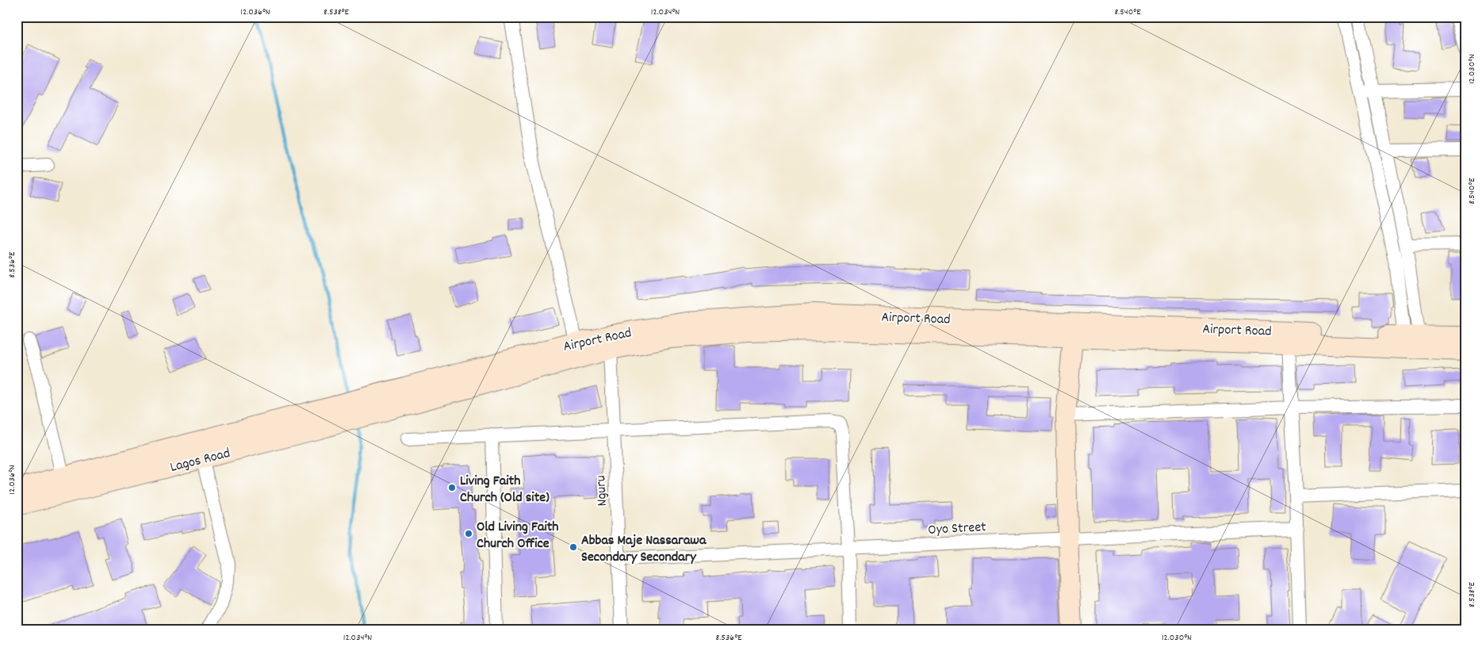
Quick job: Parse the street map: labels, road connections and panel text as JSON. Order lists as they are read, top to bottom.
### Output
{
  "streets": {
    "main road": ["Airport Road", "Lagos Road"],
    "street": ["Nguru", "Oyo Street"]
  },
  "crossings": [
    ["Airport Road", "Lagos Road"],
    ["Airport Road", "Nguru"],
    ["Nguru", "Oyo Street"]
  ],
  "places": ["Living Faith Church (Old site)", "Old Living Faith Church Office", "Abbas Maje Nassarawa Secondary Secondary"],
  "coordinates": [
    "12.036°N",
    "8.538°E",
    "12.034°N",
    "8.540°E",
    "12.030°N",
    "8.536°E"
  ]
}
